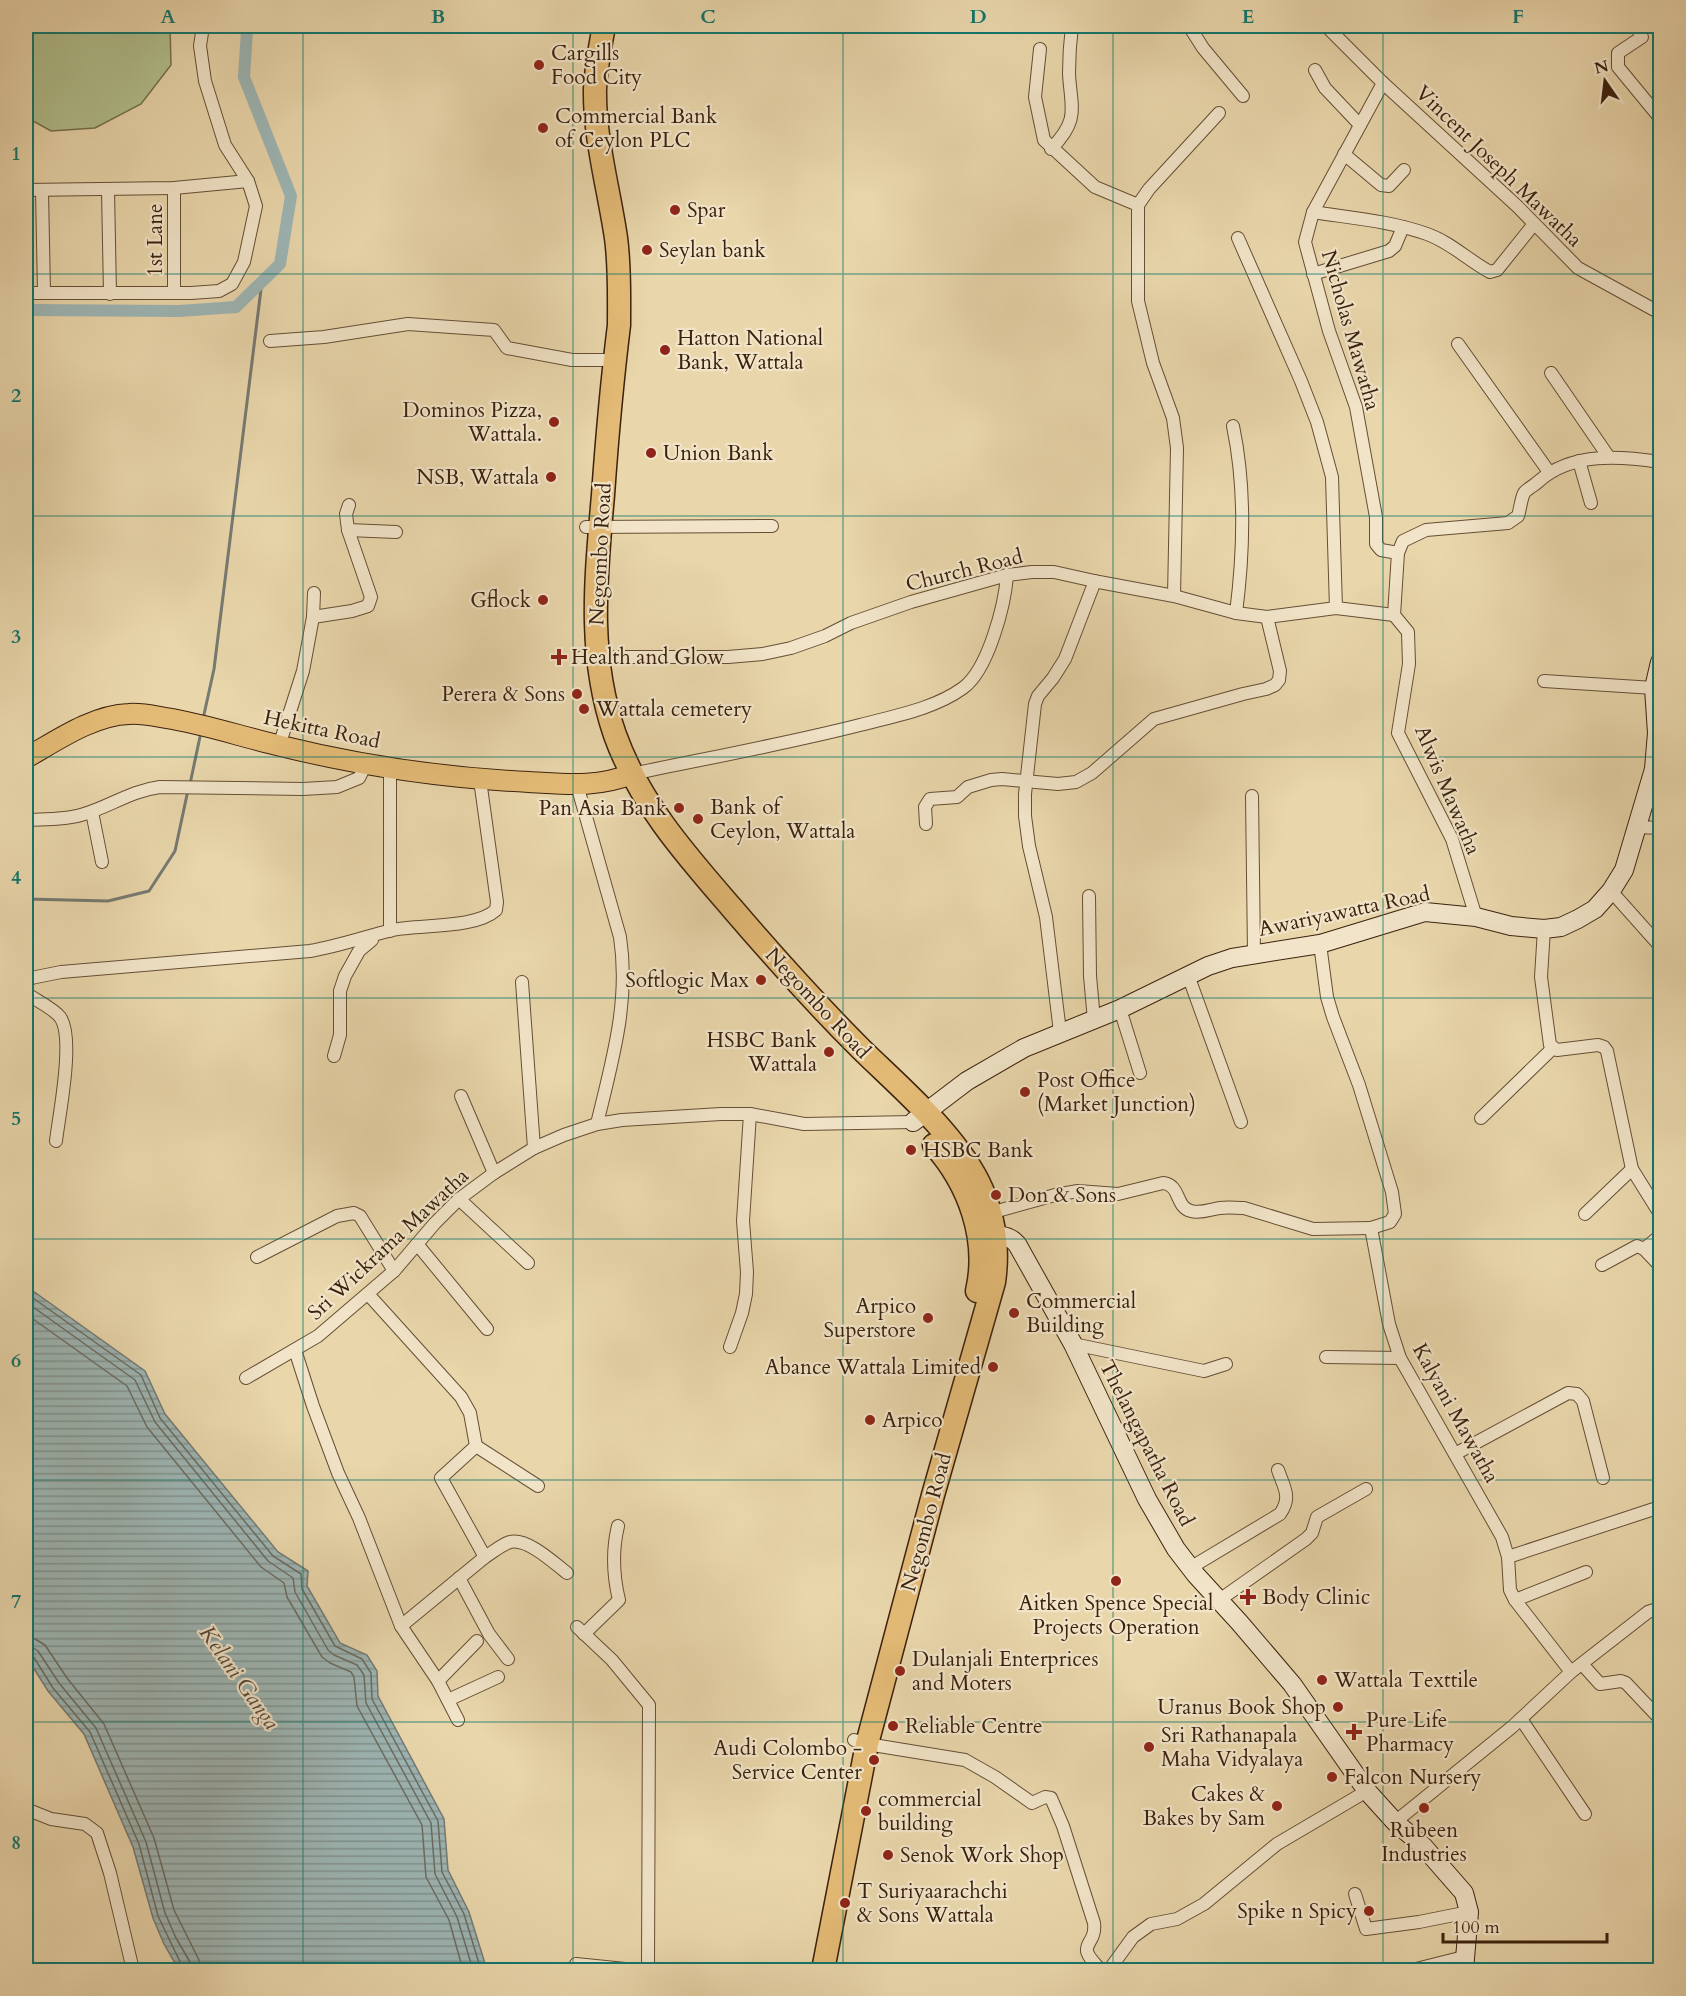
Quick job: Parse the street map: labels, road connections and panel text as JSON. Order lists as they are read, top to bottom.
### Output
{
  "streets": {
    "highway": ["Negombo Road"],
    "main road": ["Hekitta Road"],
    "street": [
      "Vincent Joseph Mawatha",
      "1st Lane",
      "Nicholas Mawatha",
      "Church Road",
      "Alwis Mawatha",
      "Awariyawatta Road",
      "Sri Wickrama Mawatha",
      "Kalyani Mawatha",
      "Thelangapatha Road"
    ]
  },
  "crossings": [
    ["Vincent Joseph Mawatha", "Nicholas Mawatha"],
    ["Negombo Road", "Church Road"],
    ["Negombo Road", "Hekitta Road"],
    ["Negombo Road", "Awariyawatta Road"],
    ["Negombo Road", "Sri Wickrama Mawatha"],
    ["Negombo Road", "Thelangapatha Road"],
    ["Church Road", "Alwis Mawatha"],
    ["Alwis Mawatha", "Awariyawatta Road"],
    ["Awariyawatta Road", "Sri Wickrama Mawatha"]
  ],
  "water": ["Kelani Ganga"],
  "places": {
    "other": [
      "Cargills Food City",
      "Commercial Bank of Ceylon PLC",
      "Spar",
      "Seylan bank",
      "Hatton National Bank, Wattala",
      "Dominos Pizza, Wattala.",
      "Union Bank",
      "NSB, Wattala",
      "Gflock",
      "Perera & Sons",
      "Wattala cemetery",
      "Pan Asia Bank",
      "Bank of Ceylon, Wattala",
      "Softlogic Max",
      "HSBC Bank Wattala",
      "Post Office (Market Junction)",
      "HSBC Bank",
      "Don & Sons",
      "Commercial Building",
      "Arpico Superstore",
      "Abance Wattala Limited",
      "Arpico",
      "Aitken Spence Special Projects Operation",
      "Dulanjali Enterprices and Moters",
      "Wattala Texttile",
      "Uranus Book Shop",
      "Reliable Centre",
      "Sri Rathanapala Maha Vidyalaya",
      "Audi Colombo - Service Center",
      "Falcon Nursery",
      "Cakes & Bakes by Sam",
      "Rubeen Industries",
      "commercial building",
      "Senok Work Shop",
      "T Suriyaarachchi & Sons Wattala",
      "Spike n Spicy"
    ],
    "health": ["Health and Glow", "Body Clinic", "Pure Life Pharmacy"]
  },
  "scale_bar": "100 m",
  "north": "top",
  "grid": {
    "columns": [
      "A",
      "B",
      "C",
      "D",
      "E",
      "F"
    ],
    "rows": [
      "1",
      "2",
      "3",
      "4",
      "5",
      "6",
      "7",
      "8"
    ]
  }
}
